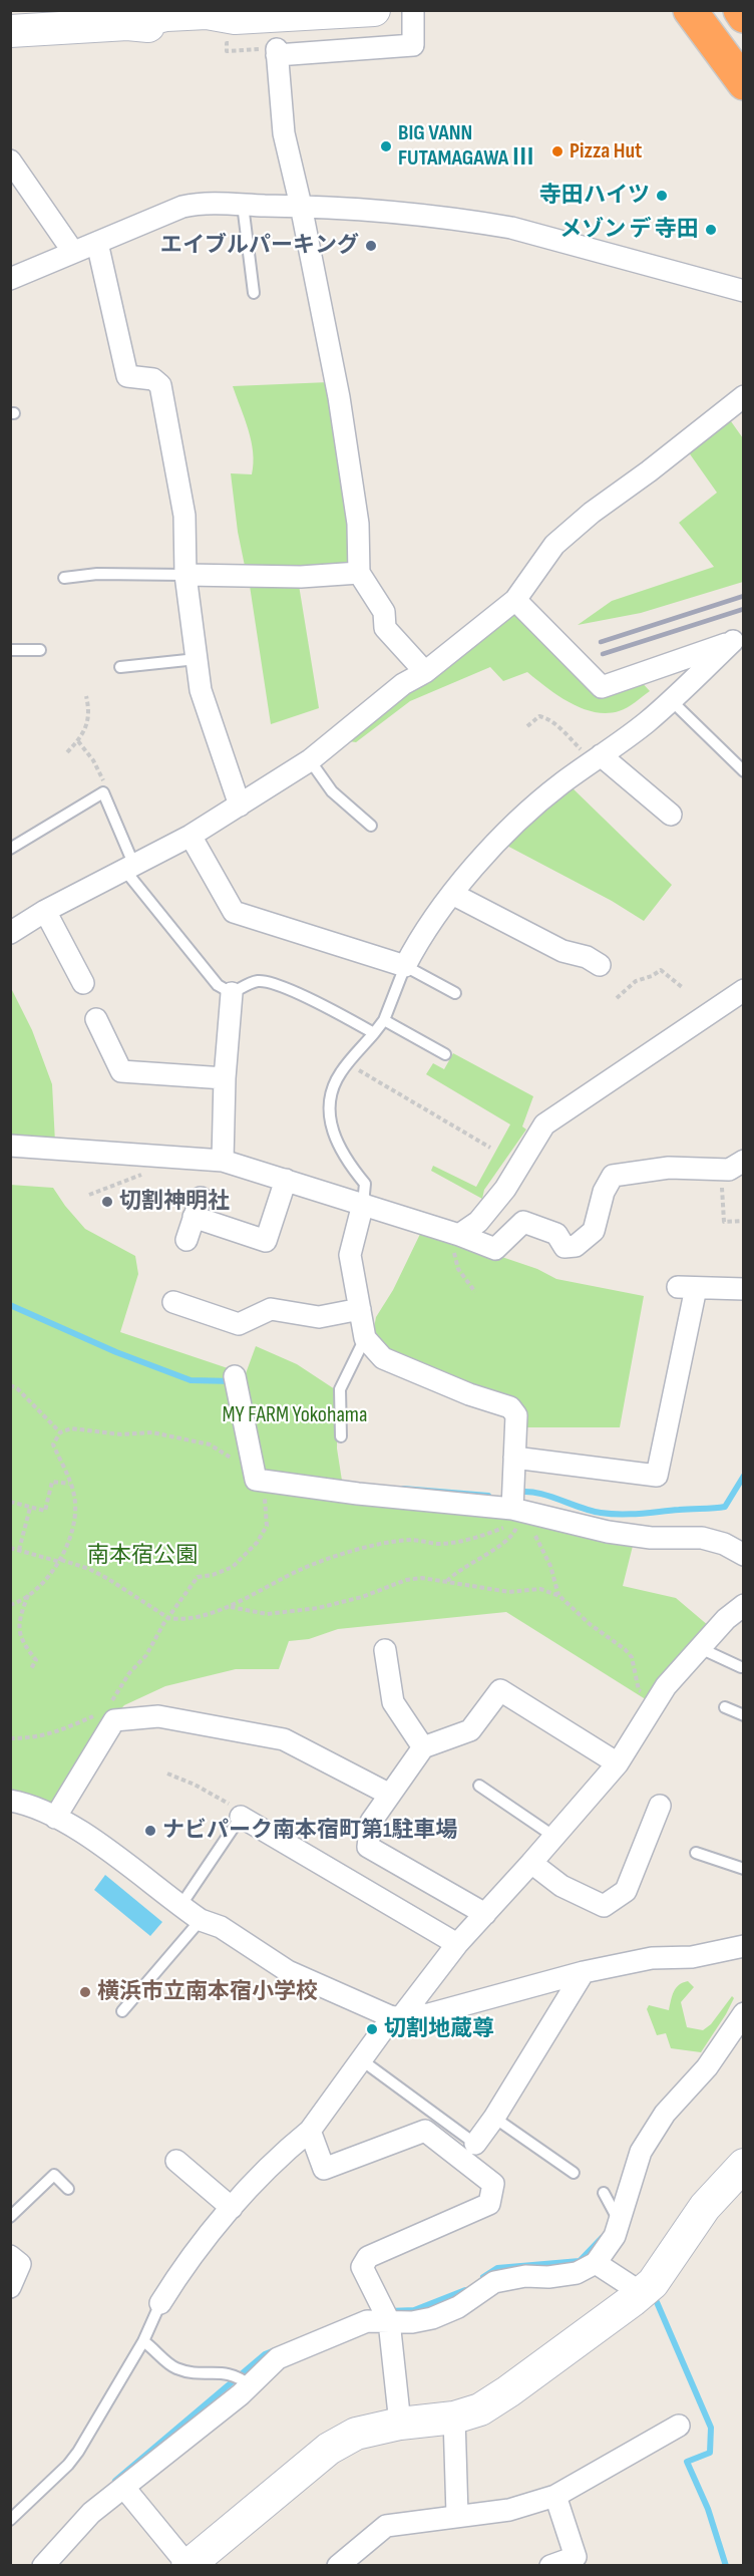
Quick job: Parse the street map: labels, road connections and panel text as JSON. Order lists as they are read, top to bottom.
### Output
{
  "parks": ["MY FARM Yokohama", "南本宿公園"],
  "places": [
    "BIG VANN FUTAMAGAWA Ⅲ",
    "Pizza Hut",
    "寺田ハイツ",
    "メゾン デ 寺田",
    "エイブルパーキング",
    "切割神明社",
    "ナビパーク南本宿町第1駐車場",
    "横浜市立南本宿小学校",
    "切割地蔵尊"
  ]
}
